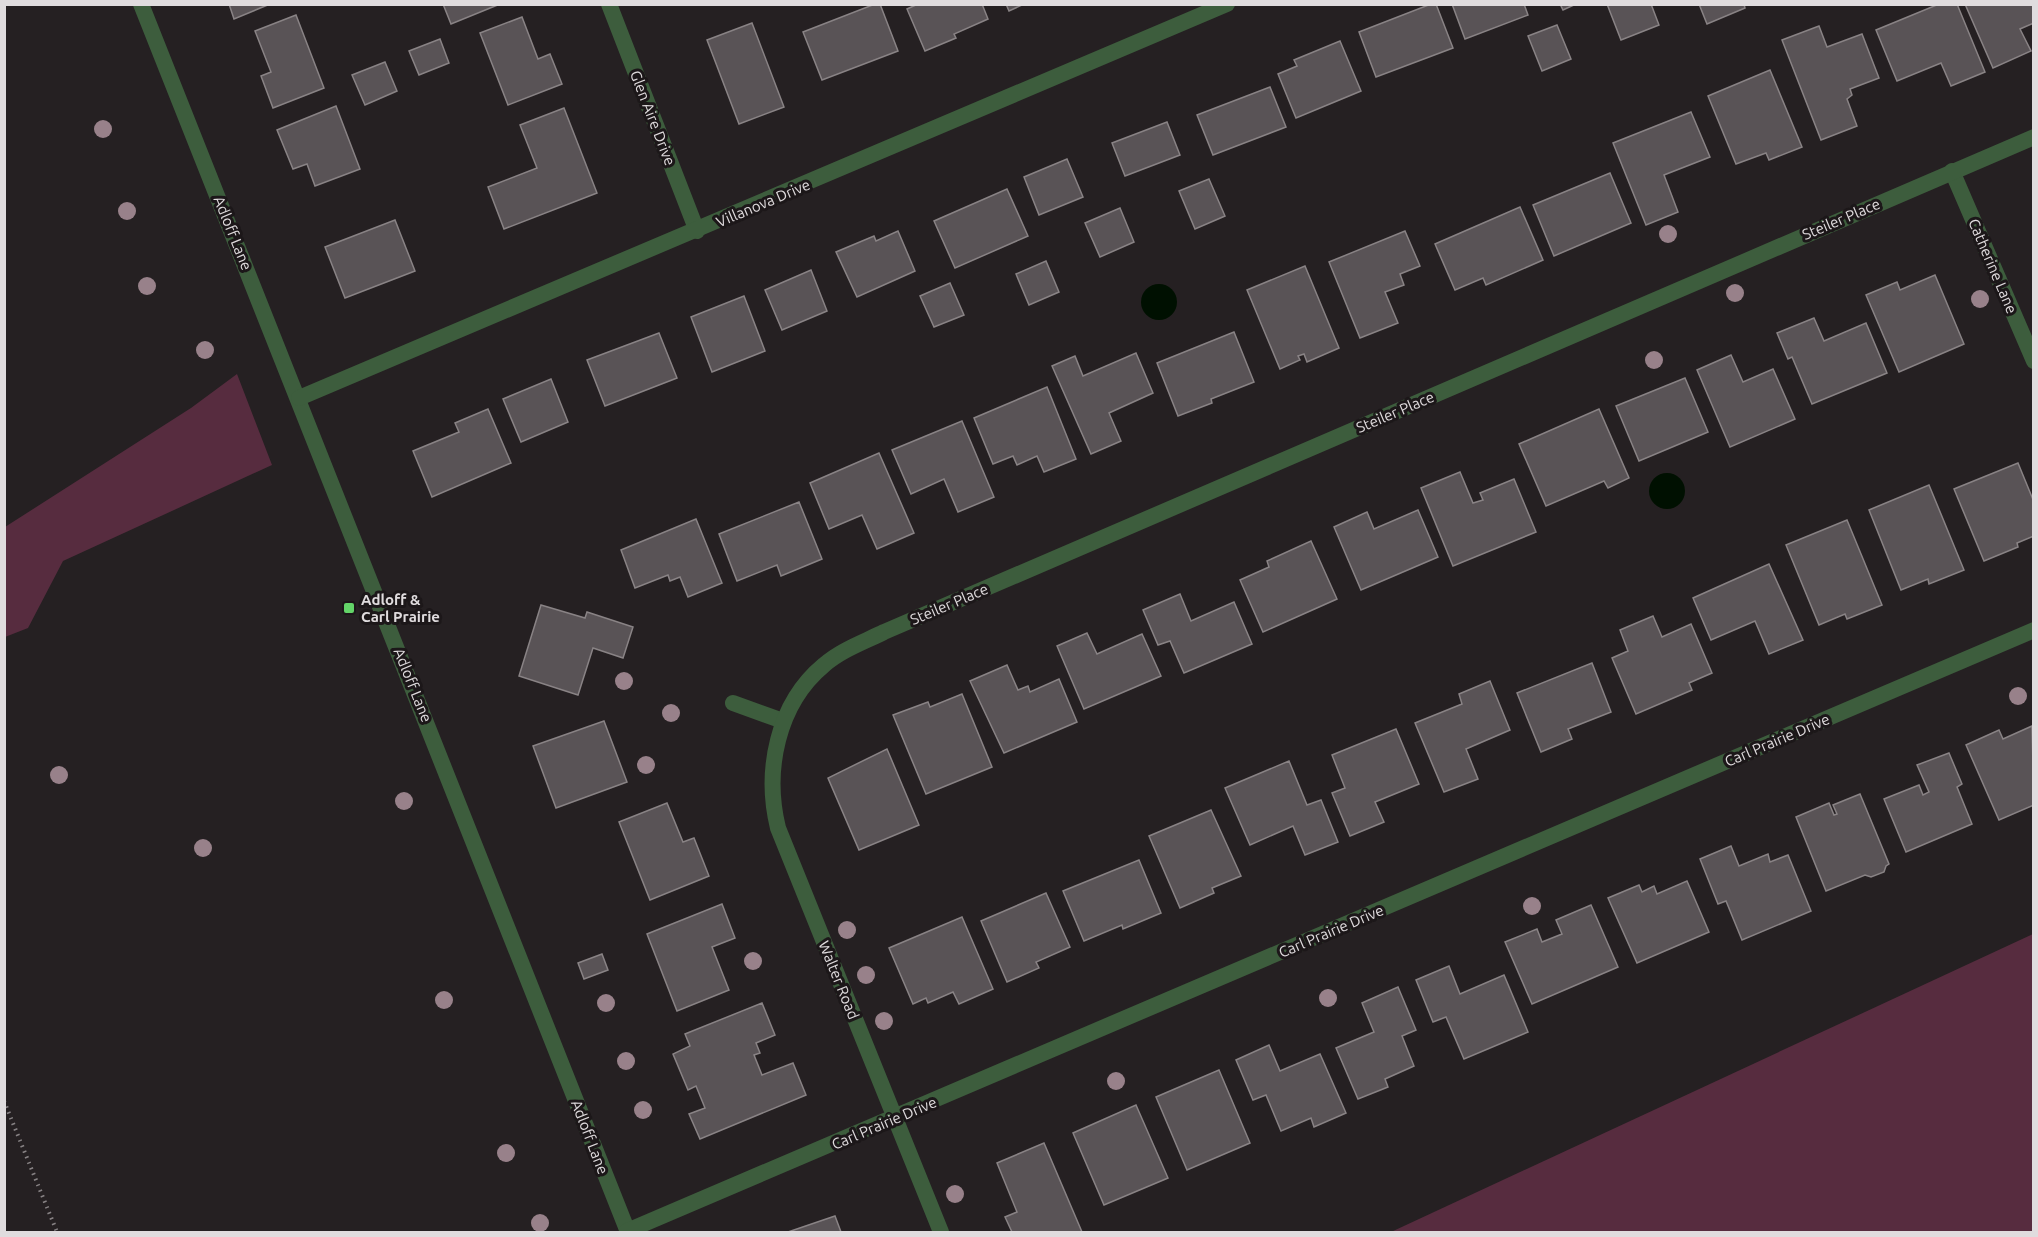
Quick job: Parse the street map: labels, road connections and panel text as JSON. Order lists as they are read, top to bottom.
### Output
{
  "streets": {
    "street": [
      "Glen Aire Drive",
      "Villanova Drive",
      "Steiler Place",
      "Adloff Lane",
      "Catherine Lane",
      "Carl Prairie Drive",
      "Walter Road"
    ]
  },
  "crossings": [
    ["Glen Aire Drive", "Villanova Drive"],
    ["Villanova Drive", "Adloff Lane"],
    ["Steiler Place", "Catherine Lane"],
    ["Steiler Place", "Walter Road"],
    ["Adloff Lane", "Carl Prairie Drive"],
    ["Carl Prairie Drive", "Walter Road"]
  ],
  "places": {
    "transit": ["Adloff & Carl Prairie"]
  }
}
